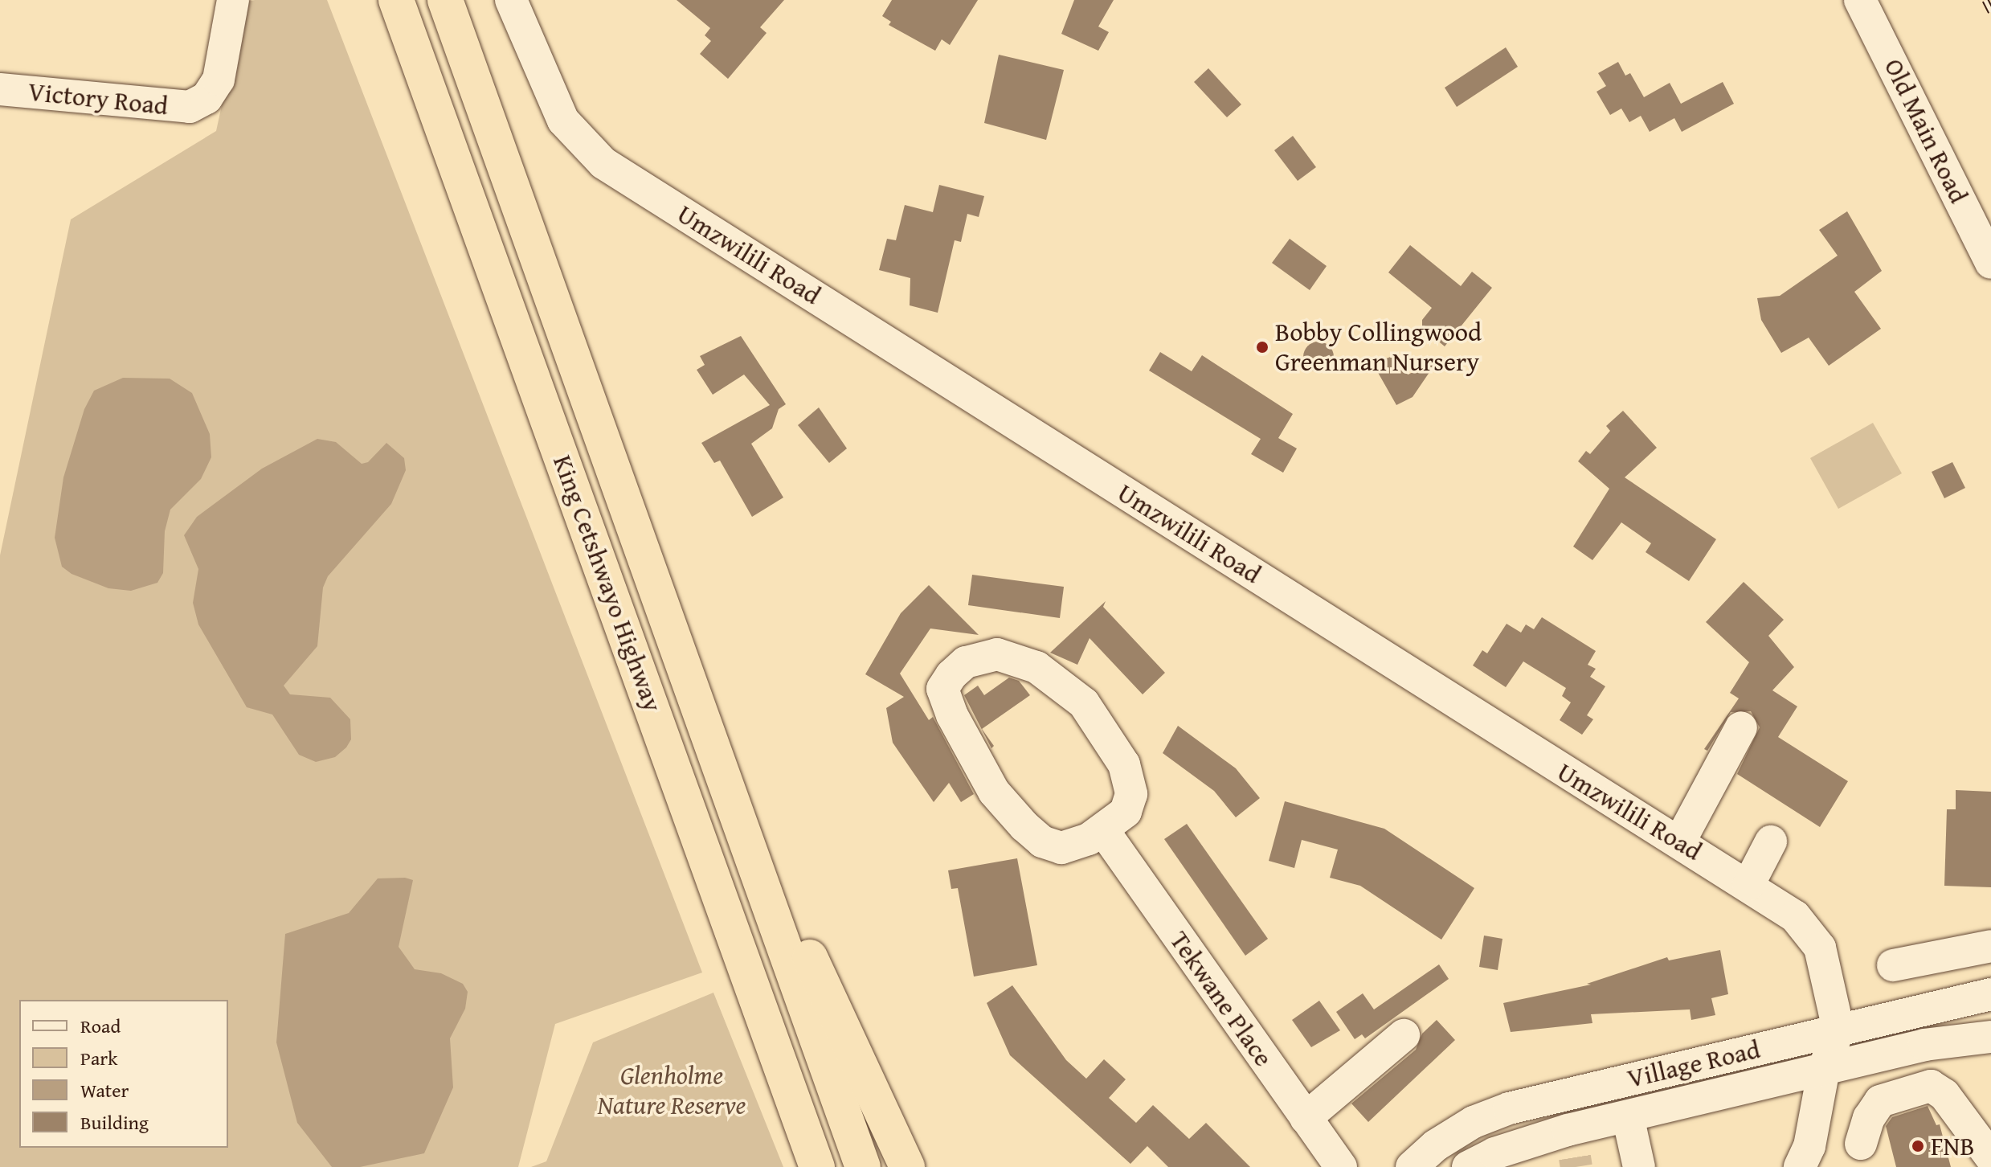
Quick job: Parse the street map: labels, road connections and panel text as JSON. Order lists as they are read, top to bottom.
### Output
{
  "streets": {
    "highway": ["King Cetshwayo Highway"],
    "street": [
      "Victory Road",
      "Old Main Road",
      "Umzwilili Road",
      "Tekwane Place",
      "Village Road"
    ]
  },
  "crossings": [
    ["Umzwilili Road", "Village Road"]
  ],
  "parks": ["Glenholme Nature Reserve"],
  "places": ["Bobby Collingwood Greenman Nursery", "FNB"],
  "legend": [
    "Road",
    "Park",
    "Water",
    "Building"
  ]
}
